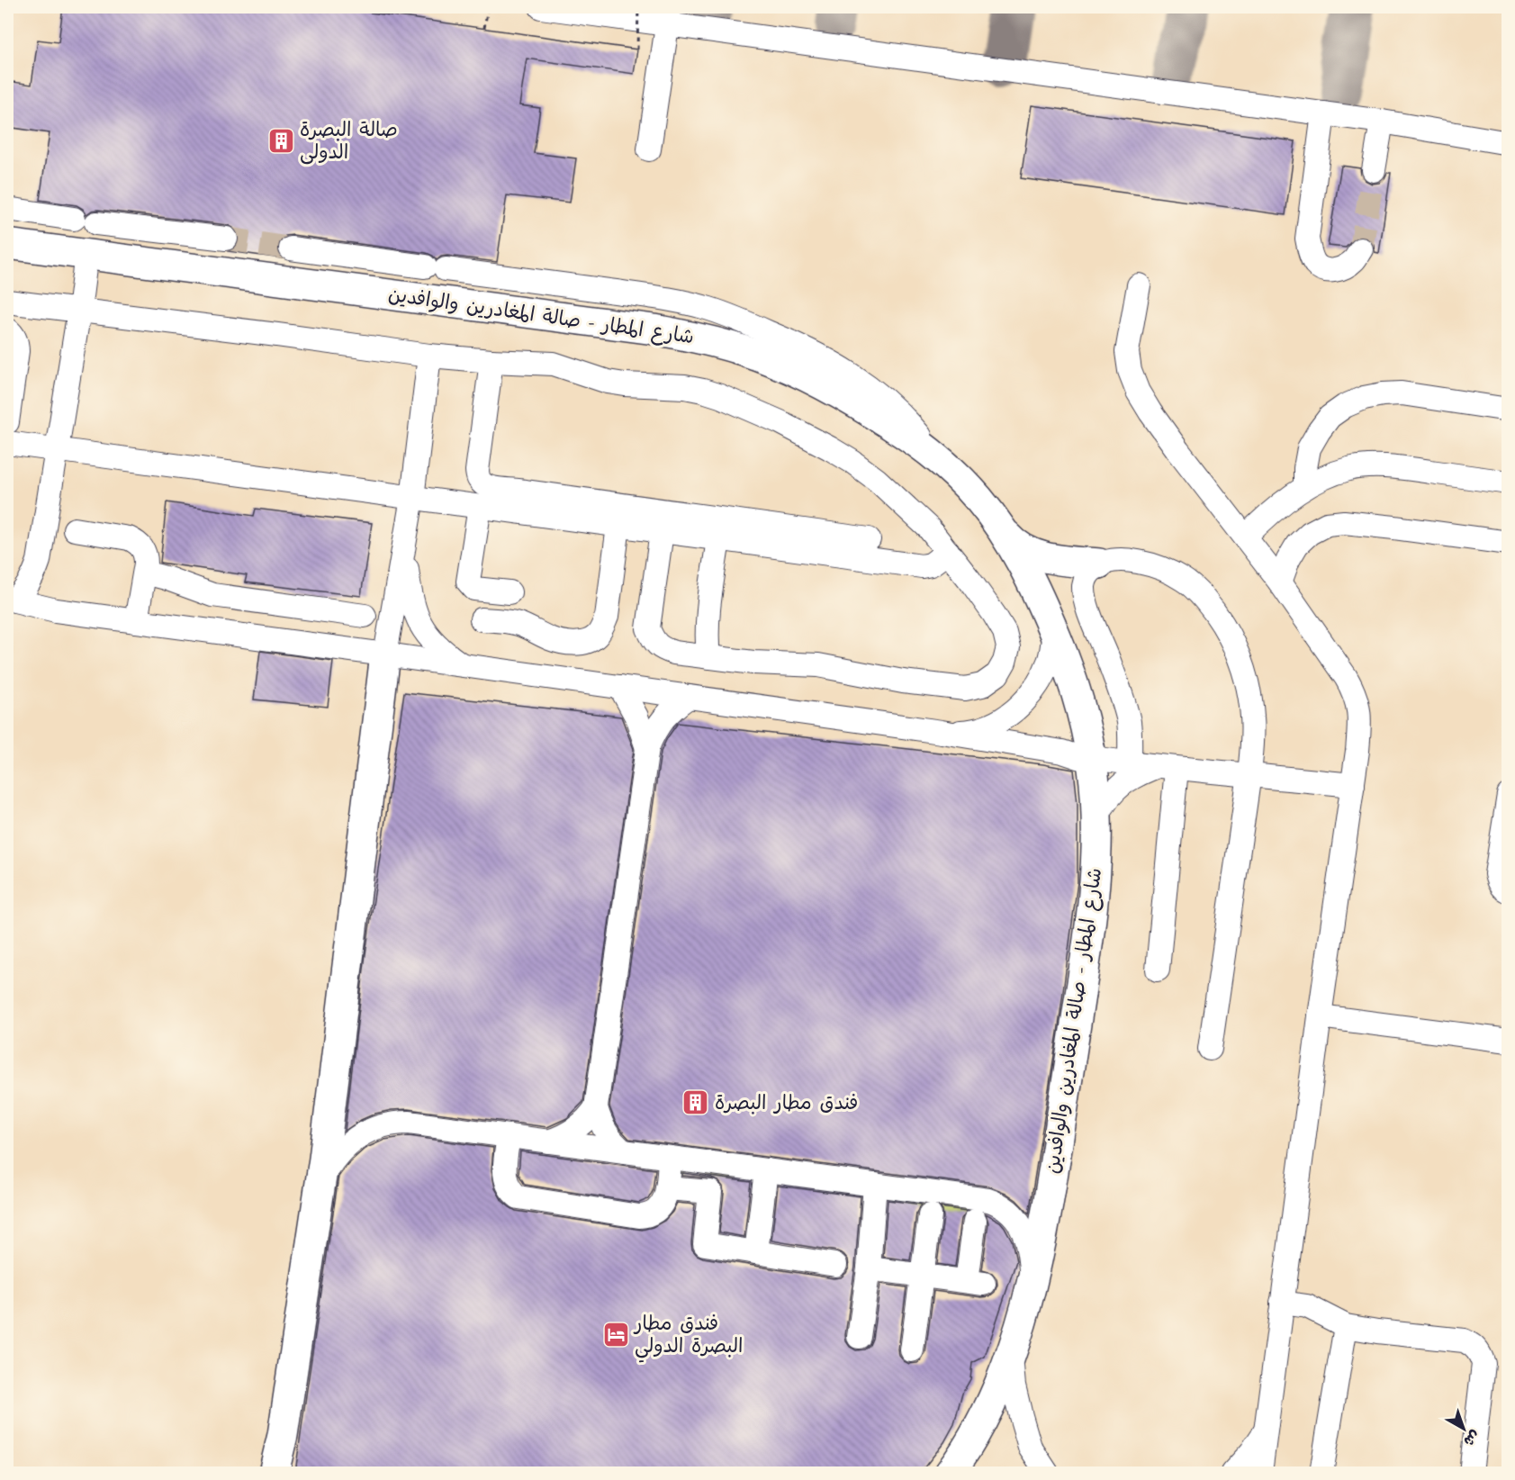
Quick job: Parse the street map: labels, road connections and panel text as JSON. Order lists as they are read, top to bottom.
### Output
{
  "streets": {
    "highway": ["شارع المطار - صالة المغادرين والوافدين"]
  },
  "places": {
    "building": ["صالة البصرة الدولى", "فندق مطار البصرة"],
    "hotel": ["فندق مطار البصرة الدولي"]
  },
  "north": "bottom right"
}
